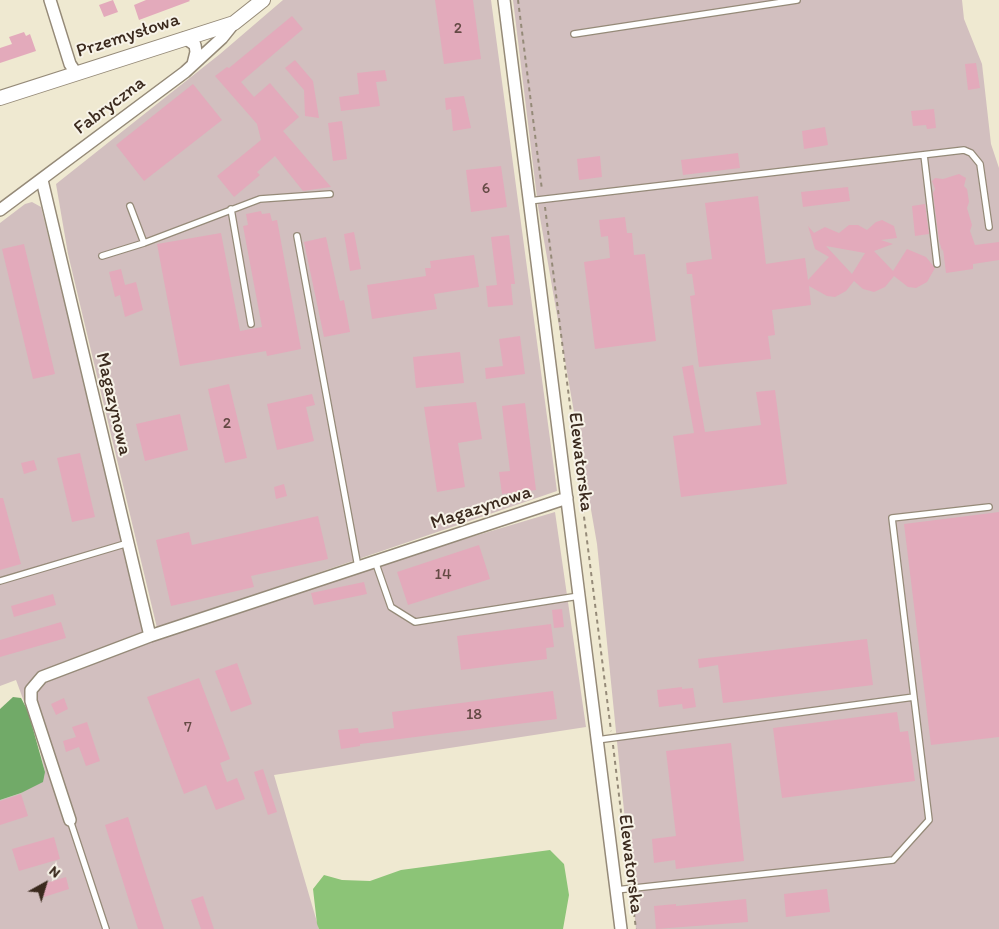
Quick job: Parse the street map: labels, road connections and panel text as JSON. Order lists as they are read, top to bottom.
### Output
{
  "streets": {
    "street": [
      "Przemysłowa",
      "Fabryczna",
      "Magazynowa",
      "Elewatorska"
    ]
  },
  "crossings": [
    ["Przemysłowa", "Fabryczna"],
    ["Fabryczna", "Magazynowa"],
    ["Magazynowa", "Elewatorska"]
  ],
  "house_numbers": [
    "2",
    "6",
    "2",
    "14",
    "18",
    "7"
  ],
  "north": "top right"
}
